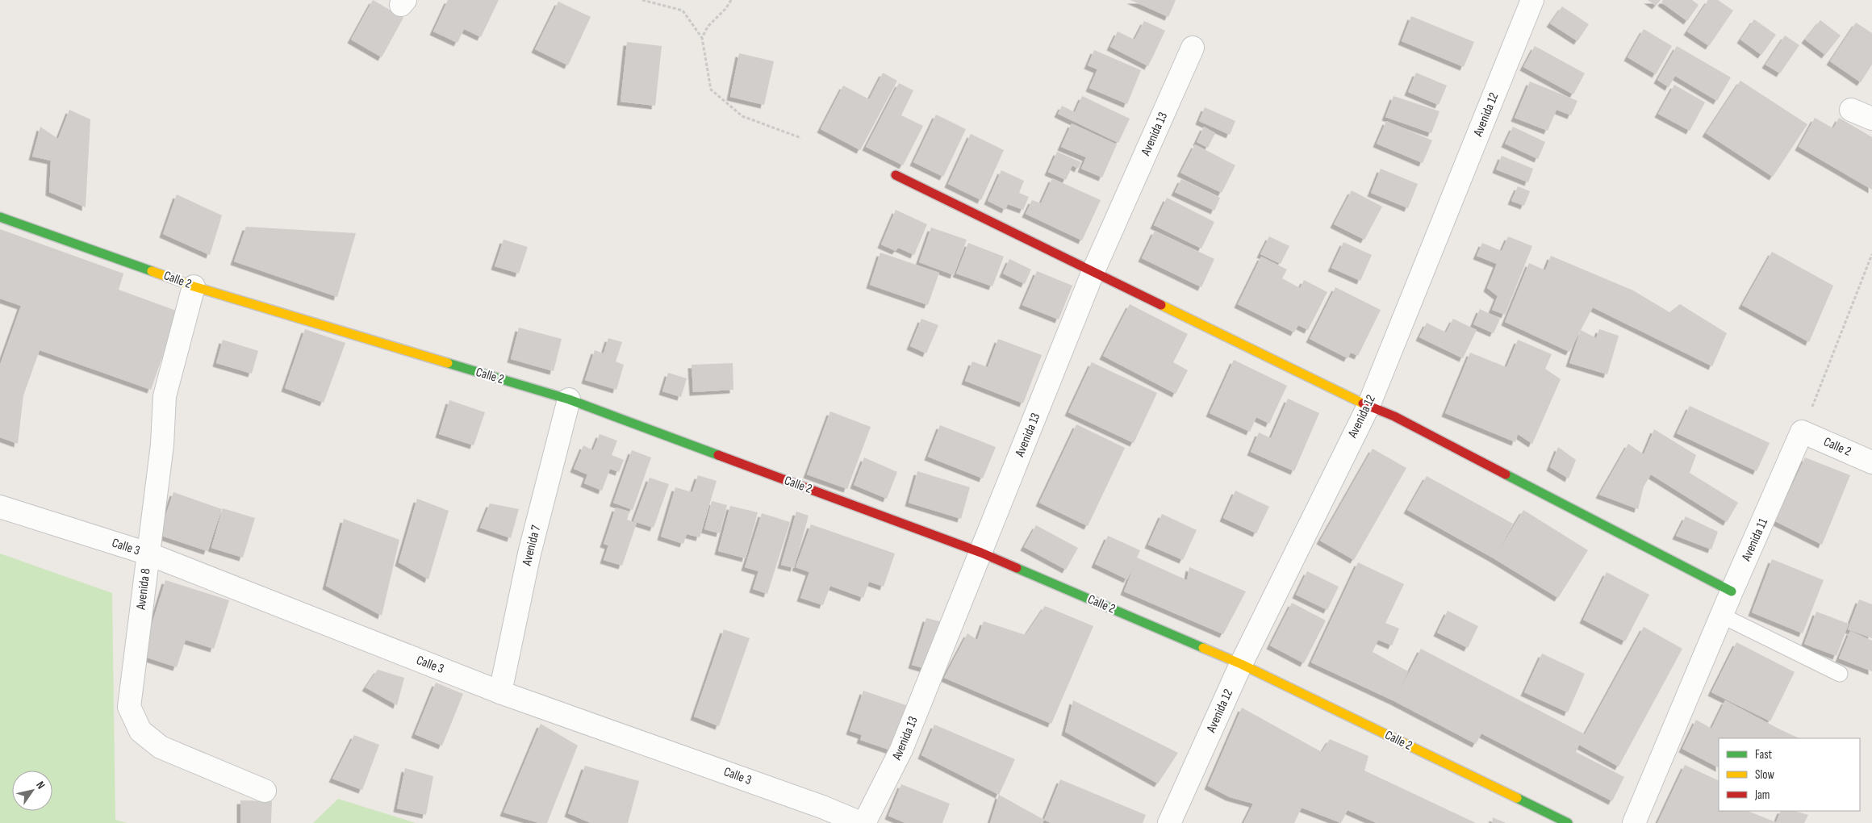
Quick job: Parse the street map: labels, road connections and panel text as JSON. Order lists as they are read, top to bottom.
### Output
{
  "streets": {
    "street": [
      "Avenida 12",
      "Avenida 13",
      "Calle 2",
      "Avenida 11",
      "Avenida 7",
      "Calle 3",
      "Avenida 8"
    ]
  },
  "crossings": [
    ["Avenida 12", "Calle 2"],
    ["Avenida 13", "Calle 2"],
    ["Calle 2", "Avenida 11"],
    ["Calle 2", "Avenida 7"],
    ["Calle 2", "Avenida 8"],
    ["Avenida 7", "Calle 3"],
    ["Calle 3", "Avenida 8"]
  ],
  "legend": ["Fast", "Slow", "Jam"],
  "north": "top right"
}
